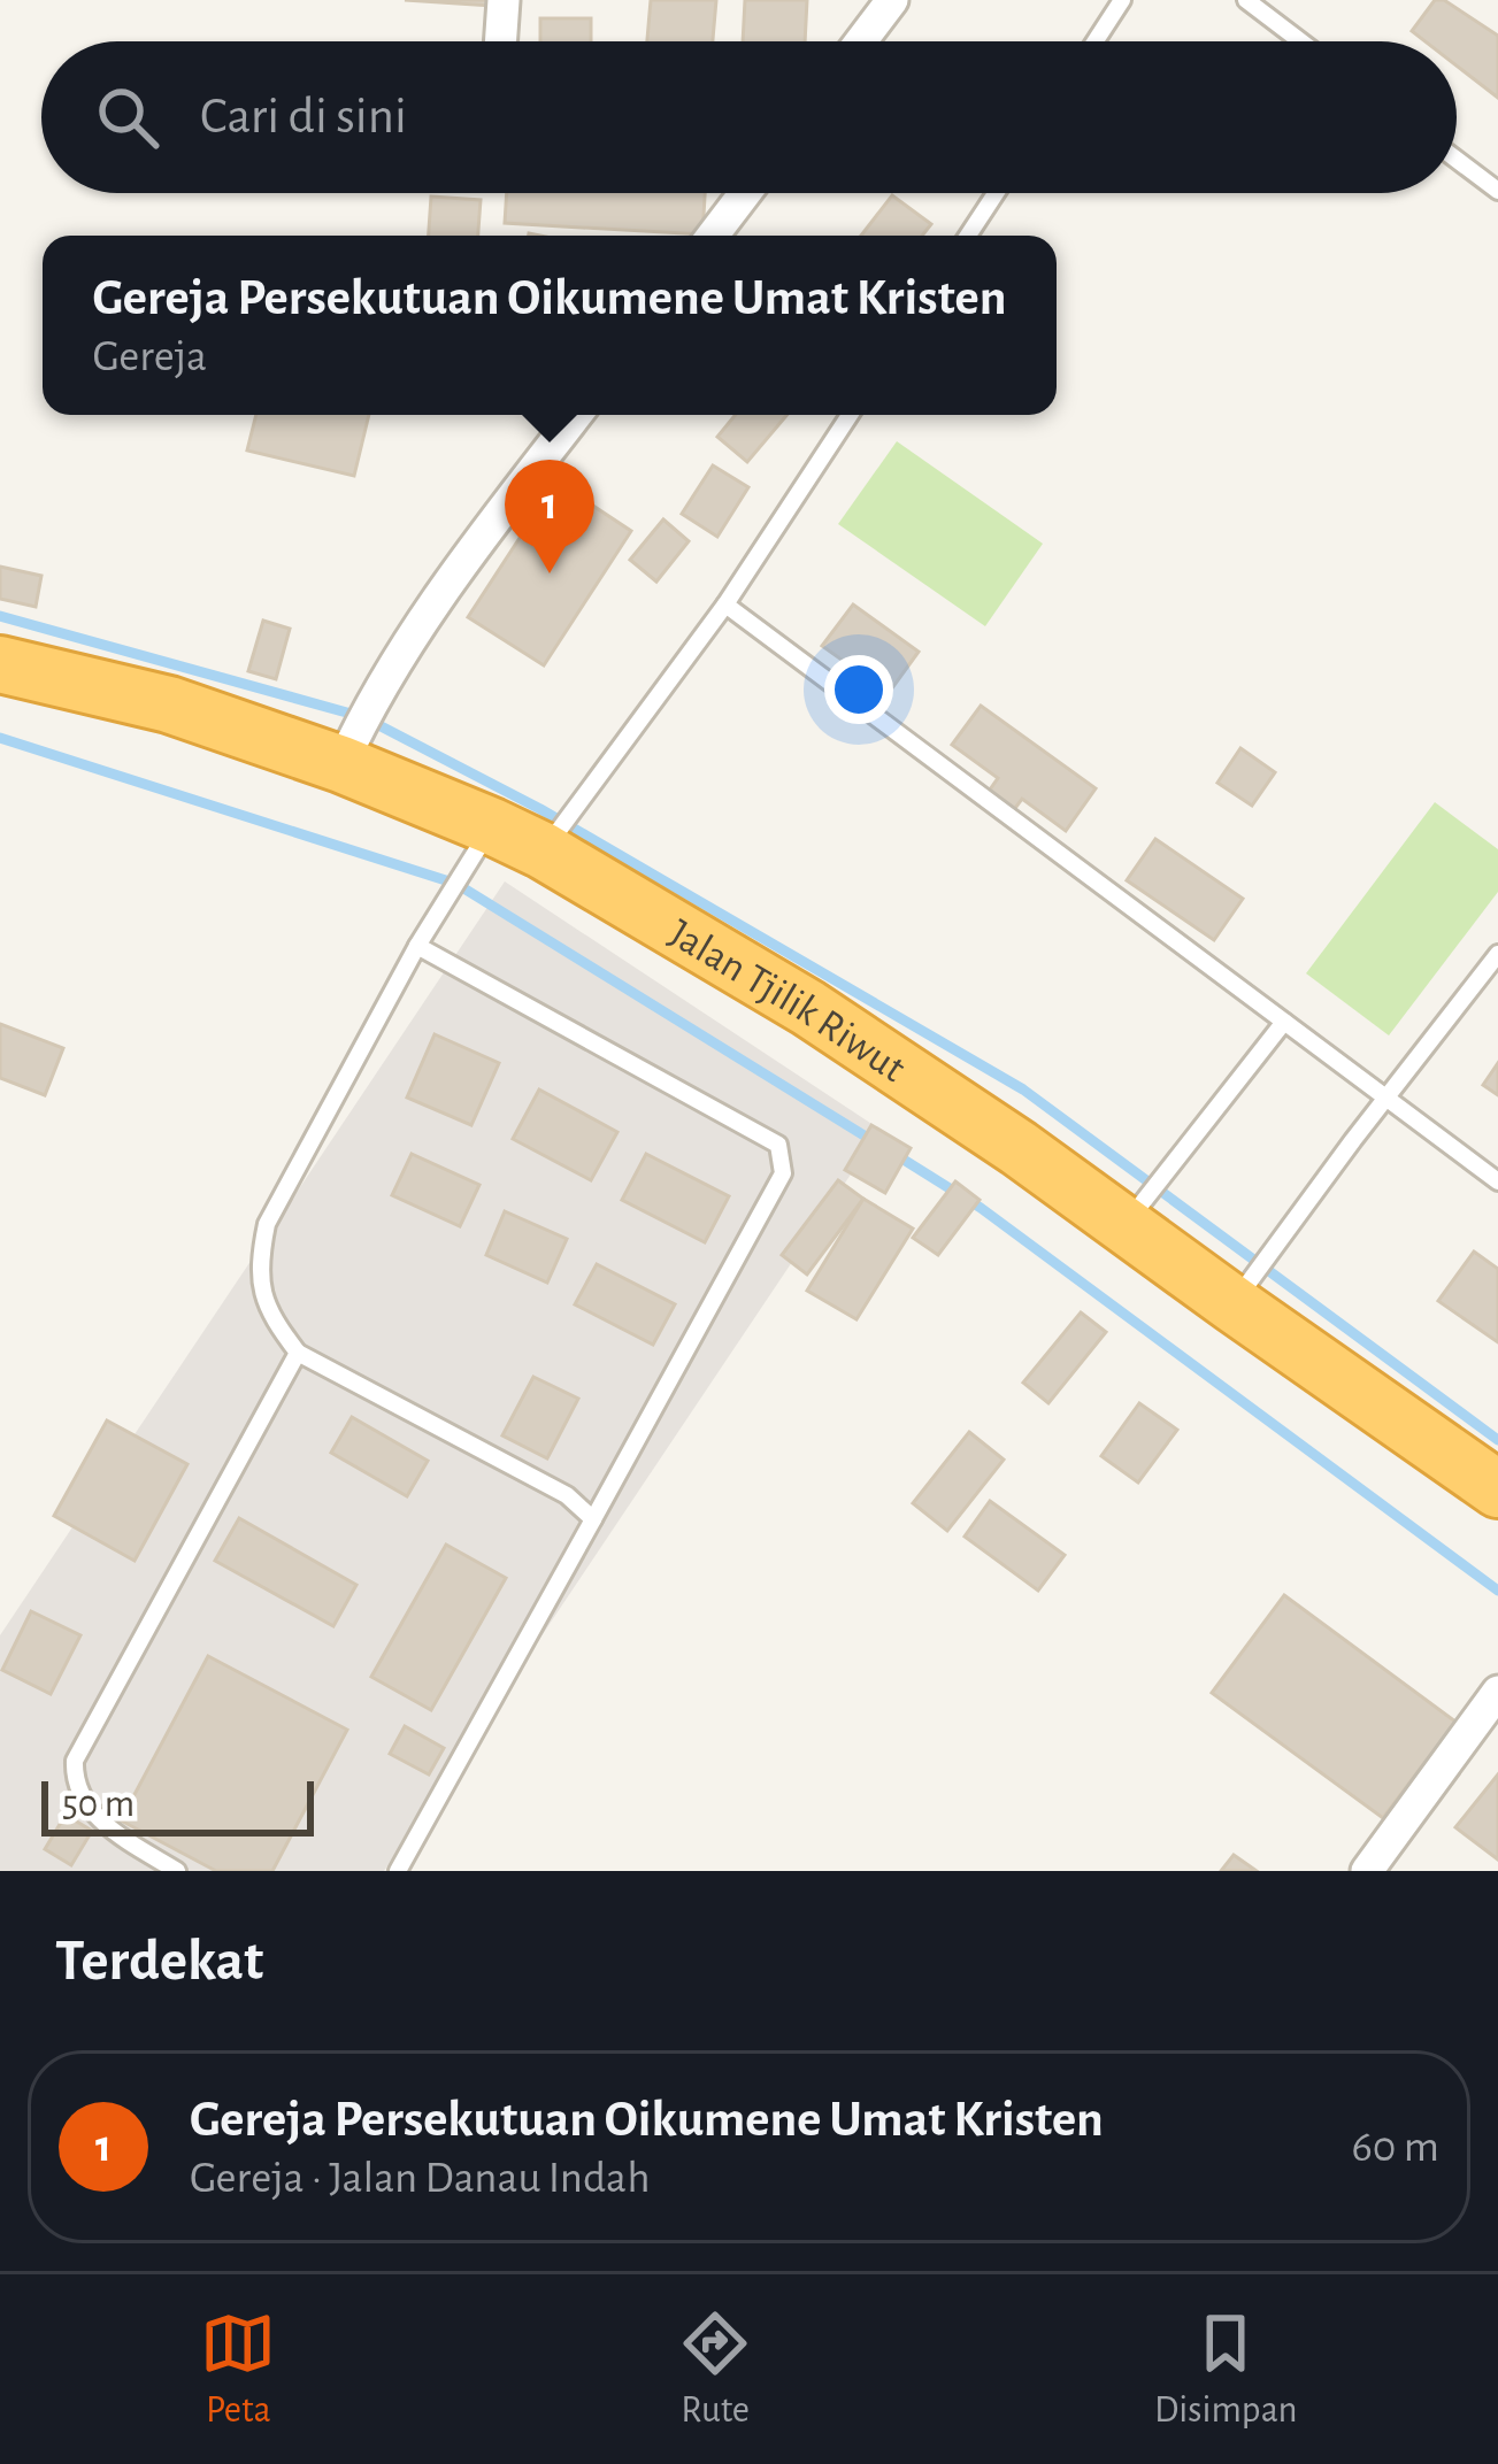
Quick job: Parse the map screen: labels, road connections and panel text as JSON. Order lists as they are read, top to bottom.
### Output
{
  "streets": {
    "highway": ["Jalan Tjilik Riwut"]
  },
  "scale_bar": "50 m",
  "page": {
    "search": "Cari di sini",
    "popup": ["Gereja Persekutuan Oikumene Umat Kristen", "Gereja"],
    "pins": "1",
    "scale": "50 m",
    "heading": "Terdekat",
    "list": [
      {
        "mark": "1",
        "name": "Gereja Persekutuan Oikumene Umat Kristen",
        "note": "Gereja · Jalan Danau Indah",
        "value": "60 m"
      }
    ],
    "nav": ["Peta", "Rute", "Disimpan"]
  }
}
